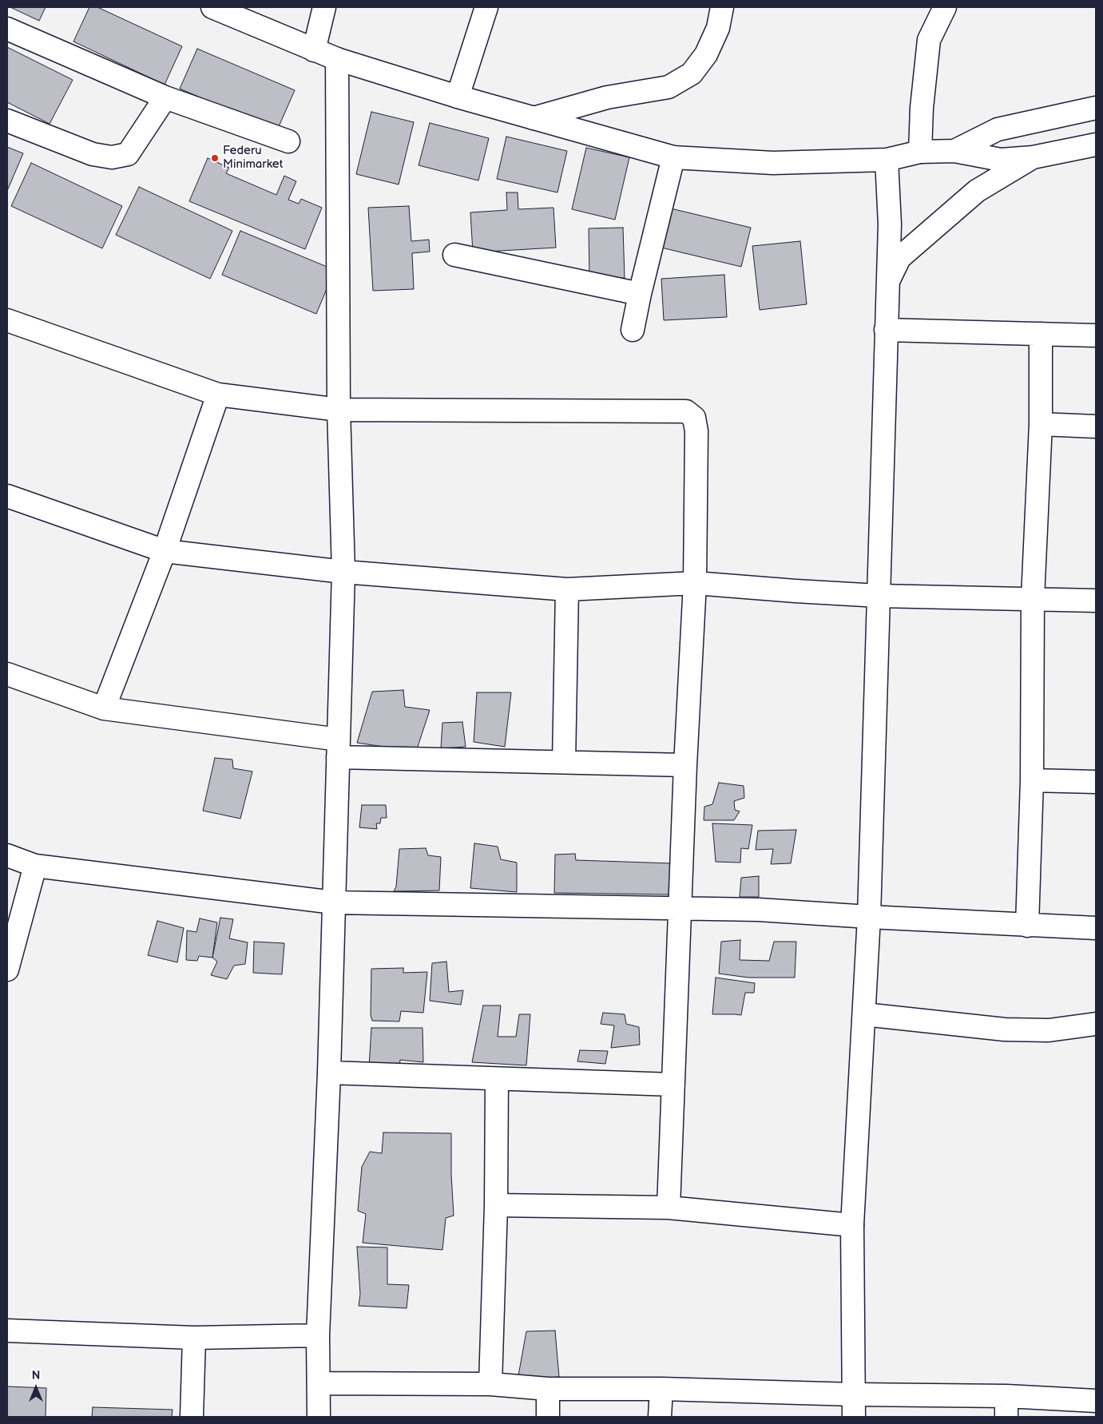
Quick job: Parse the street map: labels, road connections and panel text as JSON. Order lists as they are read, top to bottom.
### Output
{
  "places": ["Federu Minimarket"],
  "north": "top"
}
